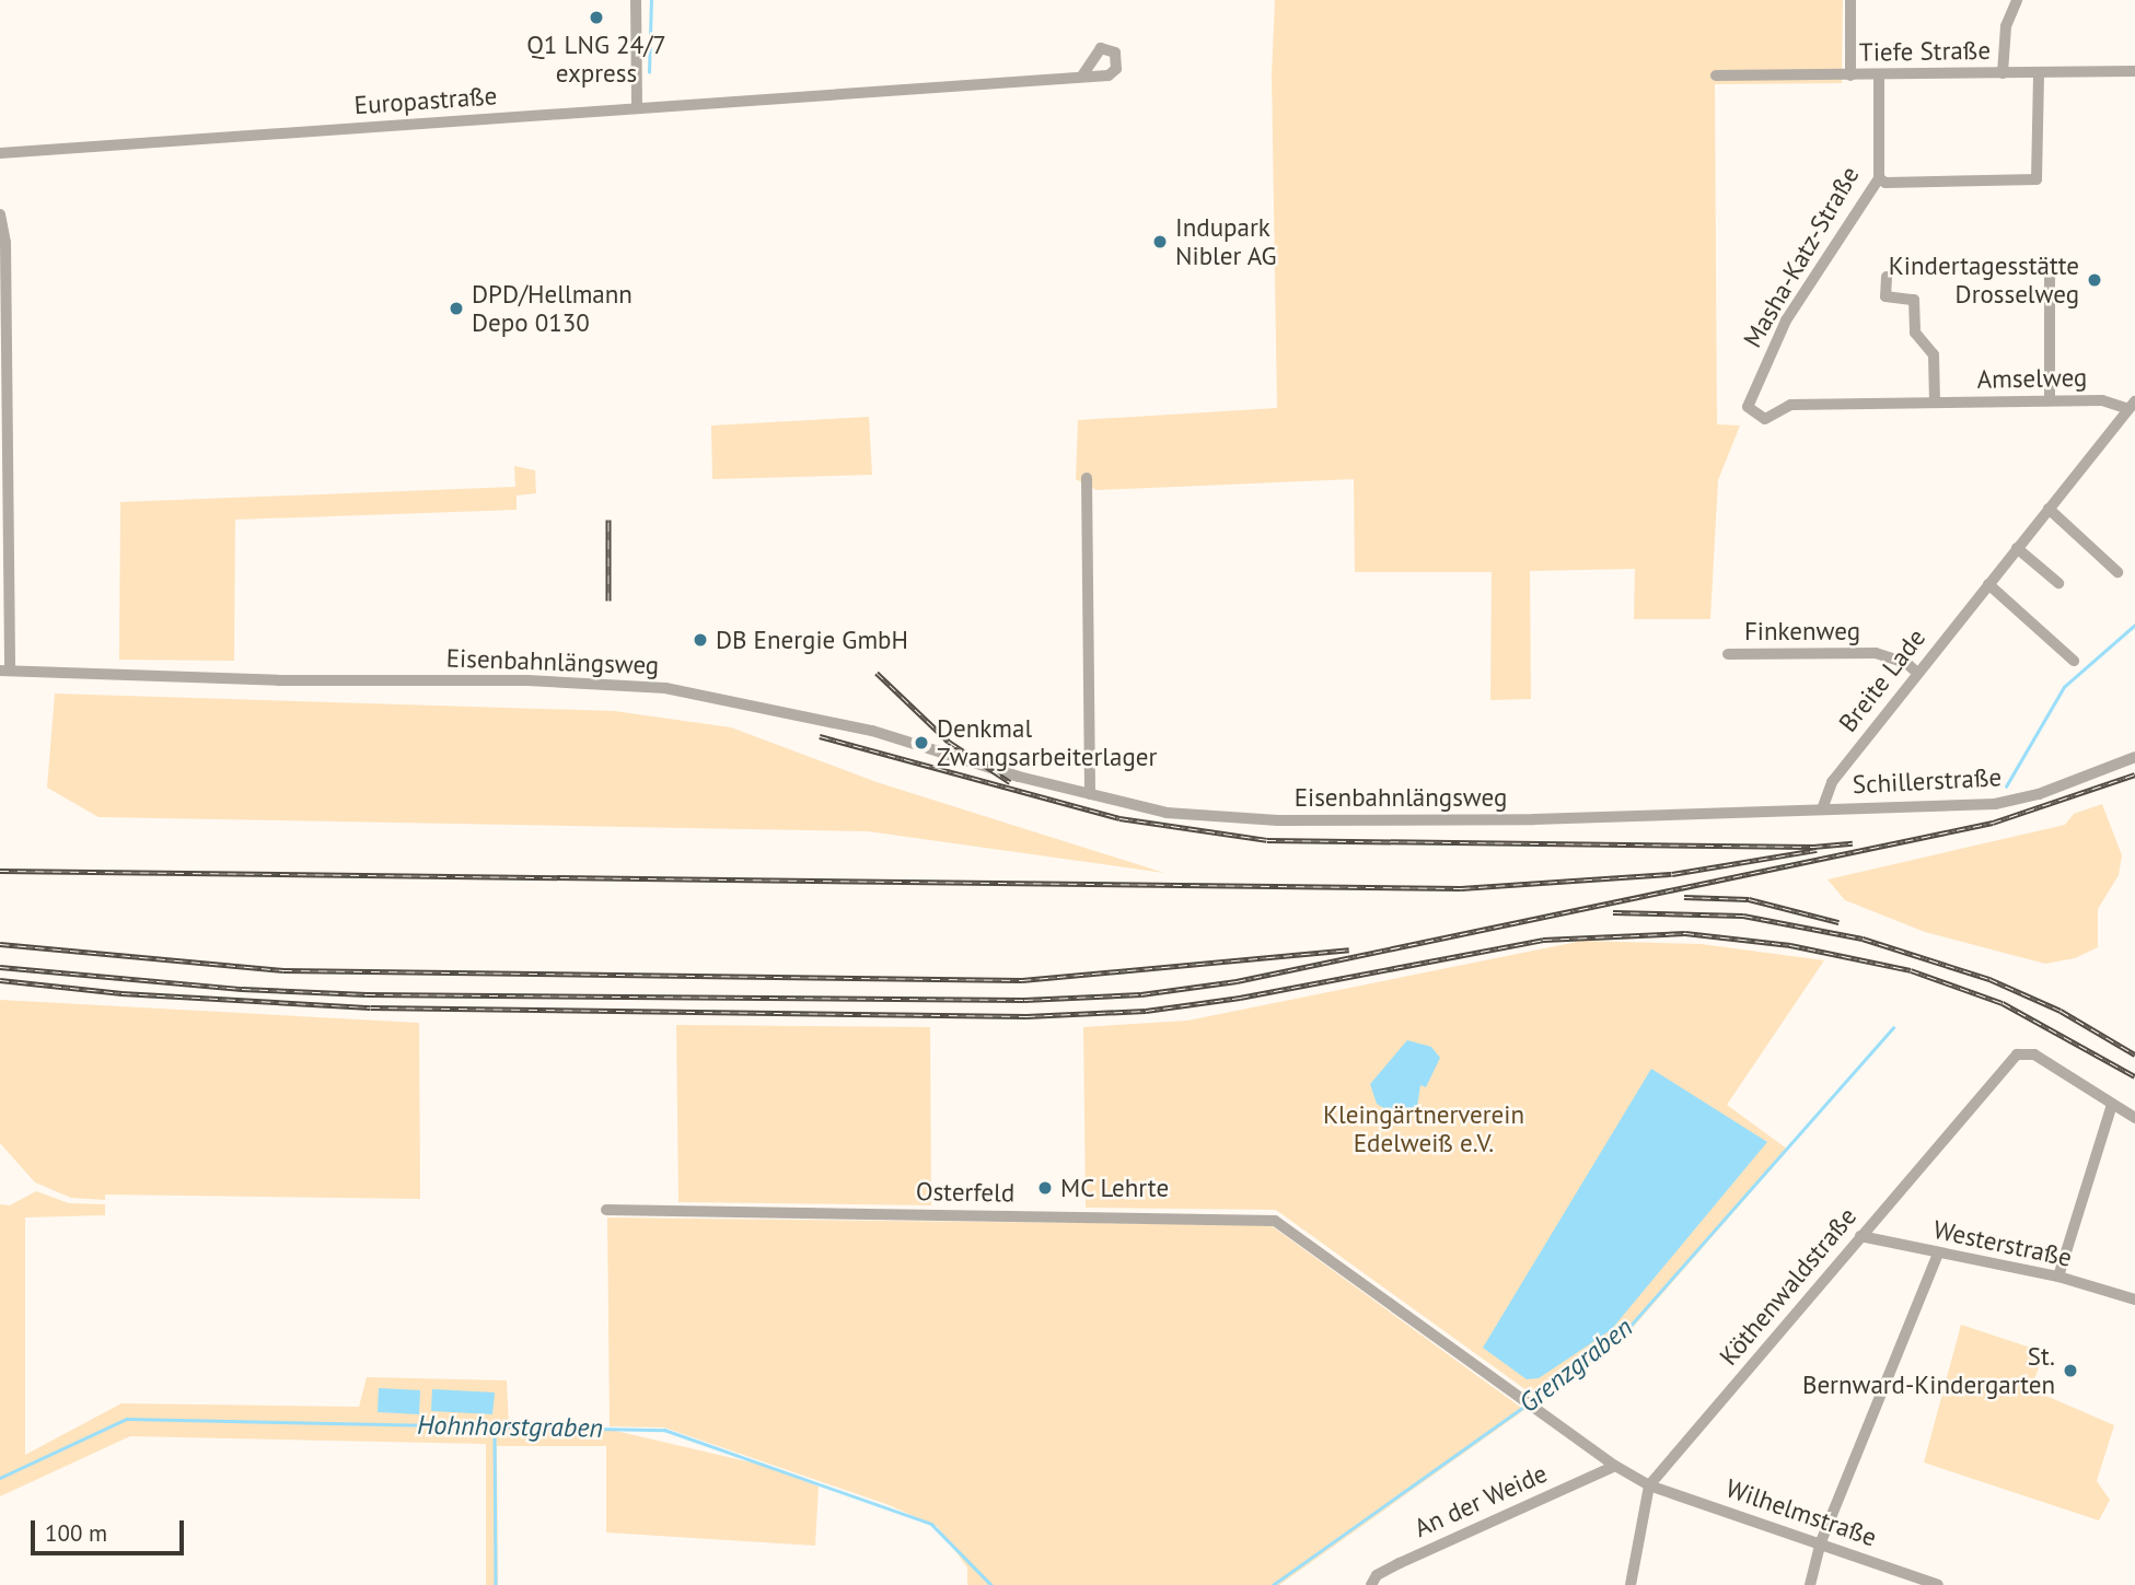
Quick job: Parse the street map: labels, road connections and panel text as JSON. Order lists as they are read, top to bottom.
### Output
{
  "streets": {
    "street": [
      "Tiefe Straße",
      "Europastraße",
      "Masha-Katz-Straße",
      "Amselweg",
      "Finkenweg",
      "Eisenbahnlängsweg",
      "Breite Lade",
      "Schillerstraße",
      "Osterfeld",
      "Westerstraße",
      "Köthenwaldstraße",
      "An der Weide",
      "Wilhelmstraße"
    ]
  },
  "crossings": [
    ["Tiefe Straße", "Masha-Katz-Straße"],
    ["Masha-Katz-Straße", "Amselweg"],
    ["Amselweg", "Breite Lade"],
    ["Finkenweg", "Breite Lade"],
    ["Eisenbahnlängsweg", "Schillerstraße"],
    ["Breite Lade", "Schillerstraße"],
    ["Osterfeld", "Wilhelmstraße"],
    ["Westerstraße", "Köthenwaldstraße"],
    ["Köthenwaldstraße", "Wilhelmstraße"],
    ["An der Weide", "Wilhelmstraße"]
  ],
  "water": ["Grenzgraben", "Hohnhorstgraben"],
  "parks": ["Kleingärtnerverein Edelweiß e.V."],
  "places": [
    "Q1 LNG 24/7 express",
    "Indupark Nibler AG",
    "Kindertagesstätte Drosselweg",
    "DPD/Hellmann Depo 0130",
    "DB Energie GmbH",
    "Denkmal Zwangsarbeiterlager",
    "MC Lehrte",
    "St. Bernward-Kindergarten"
  ],
  "scale_bar": "100 m"
}
